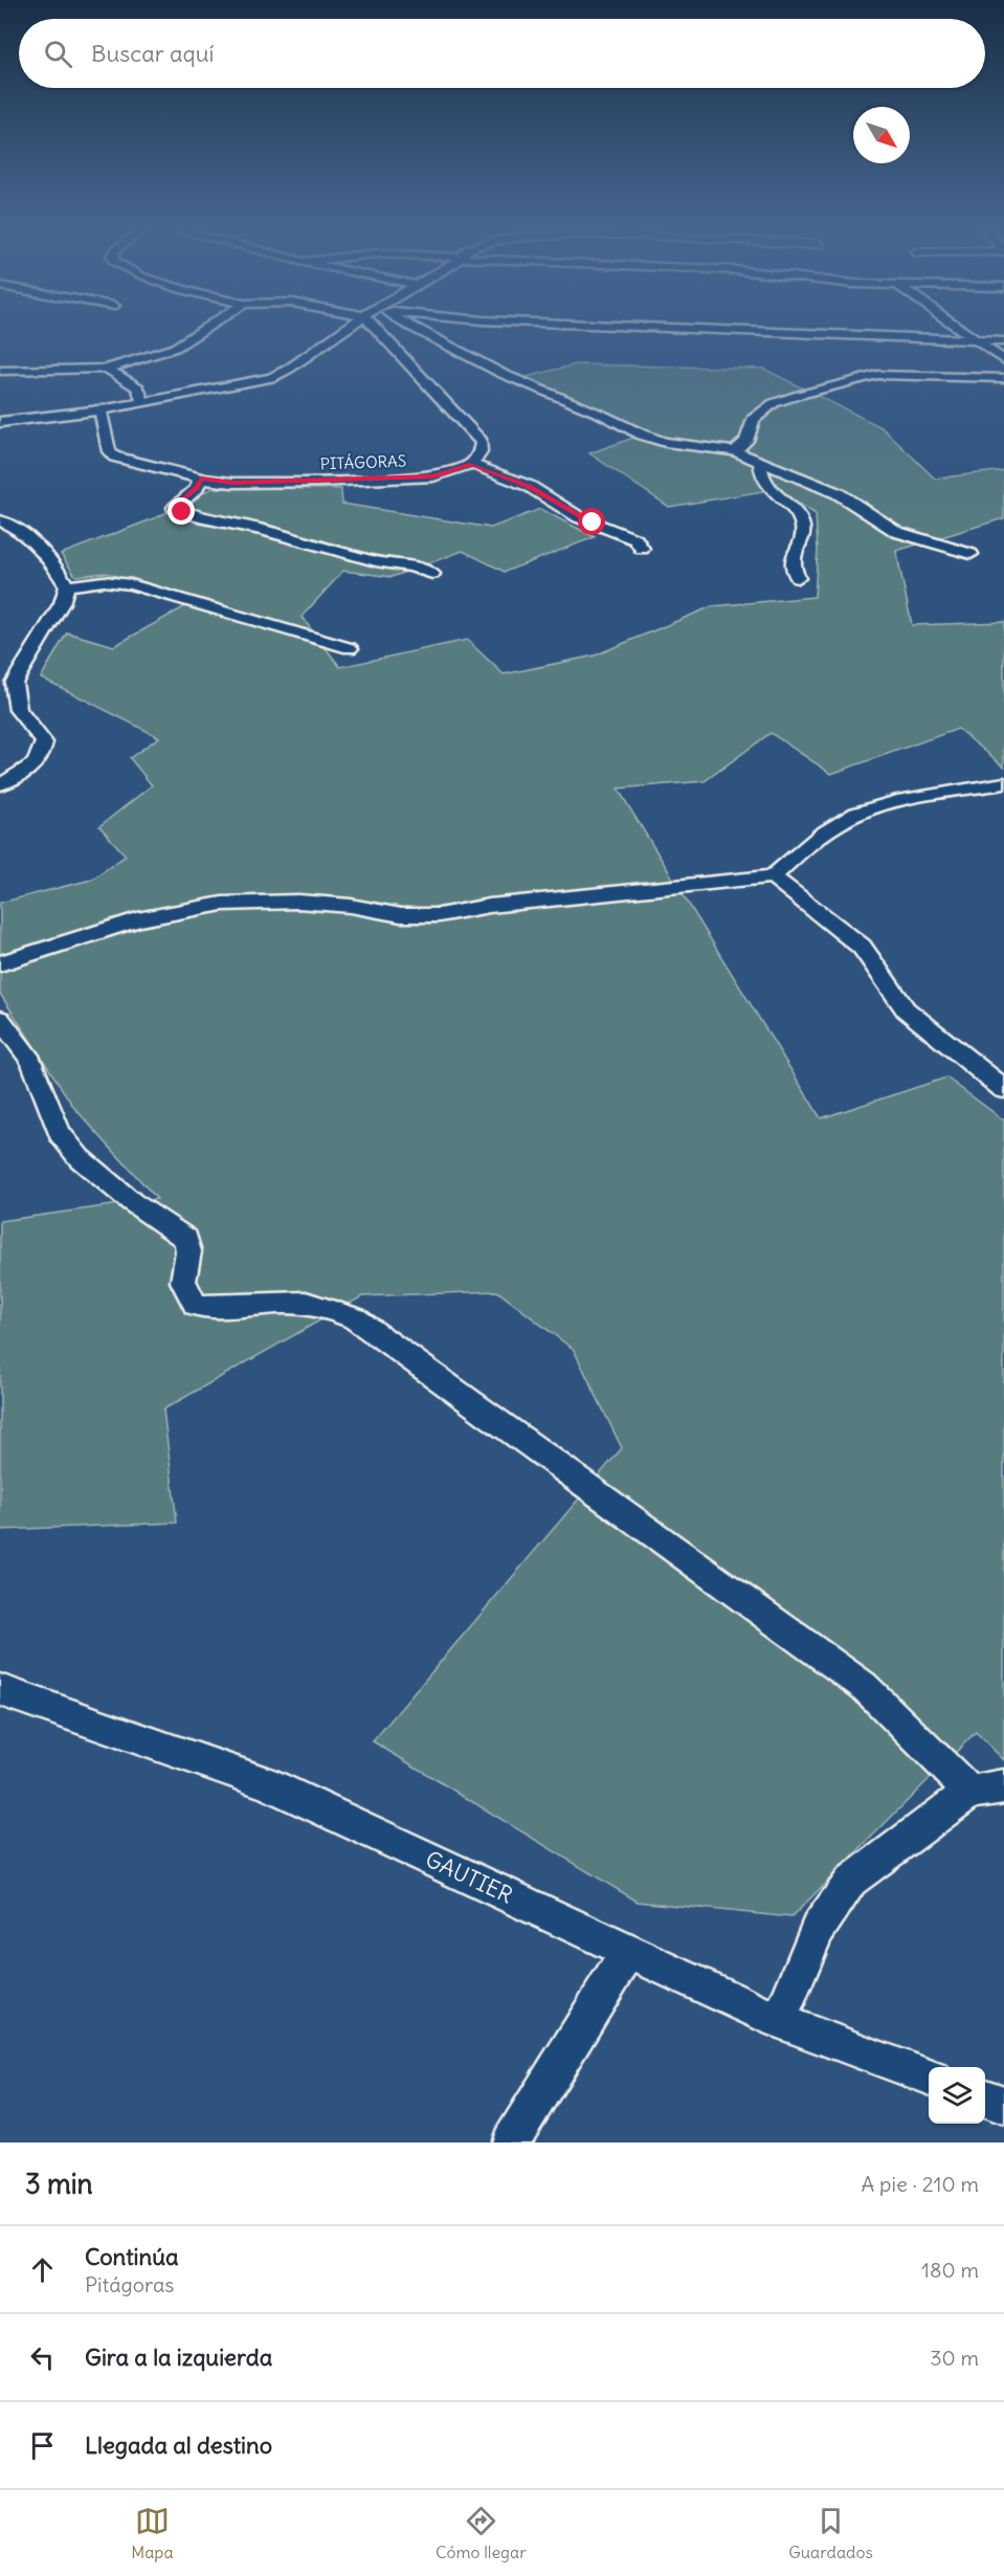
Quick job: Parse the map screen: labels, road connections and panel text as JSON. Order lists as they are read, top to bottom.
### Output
{
  "streets": {
    "street": ["PITÁGORAS", "GAUTIER"]
  },
  "north": "bottom right",
  "page": {
    "search": "Buscar aquí",
    "heading": ["3 min", "A pie · 210 m"],
    "list": [
      ["Continúa", "Pitágoras", "180 m"],
      ["Gira a la izquierda", "30 m"],
      "Llegada al destino"
    ],
    "nav": ["Mapa", "Cómo llegar", "Guardados"]
  }
}
